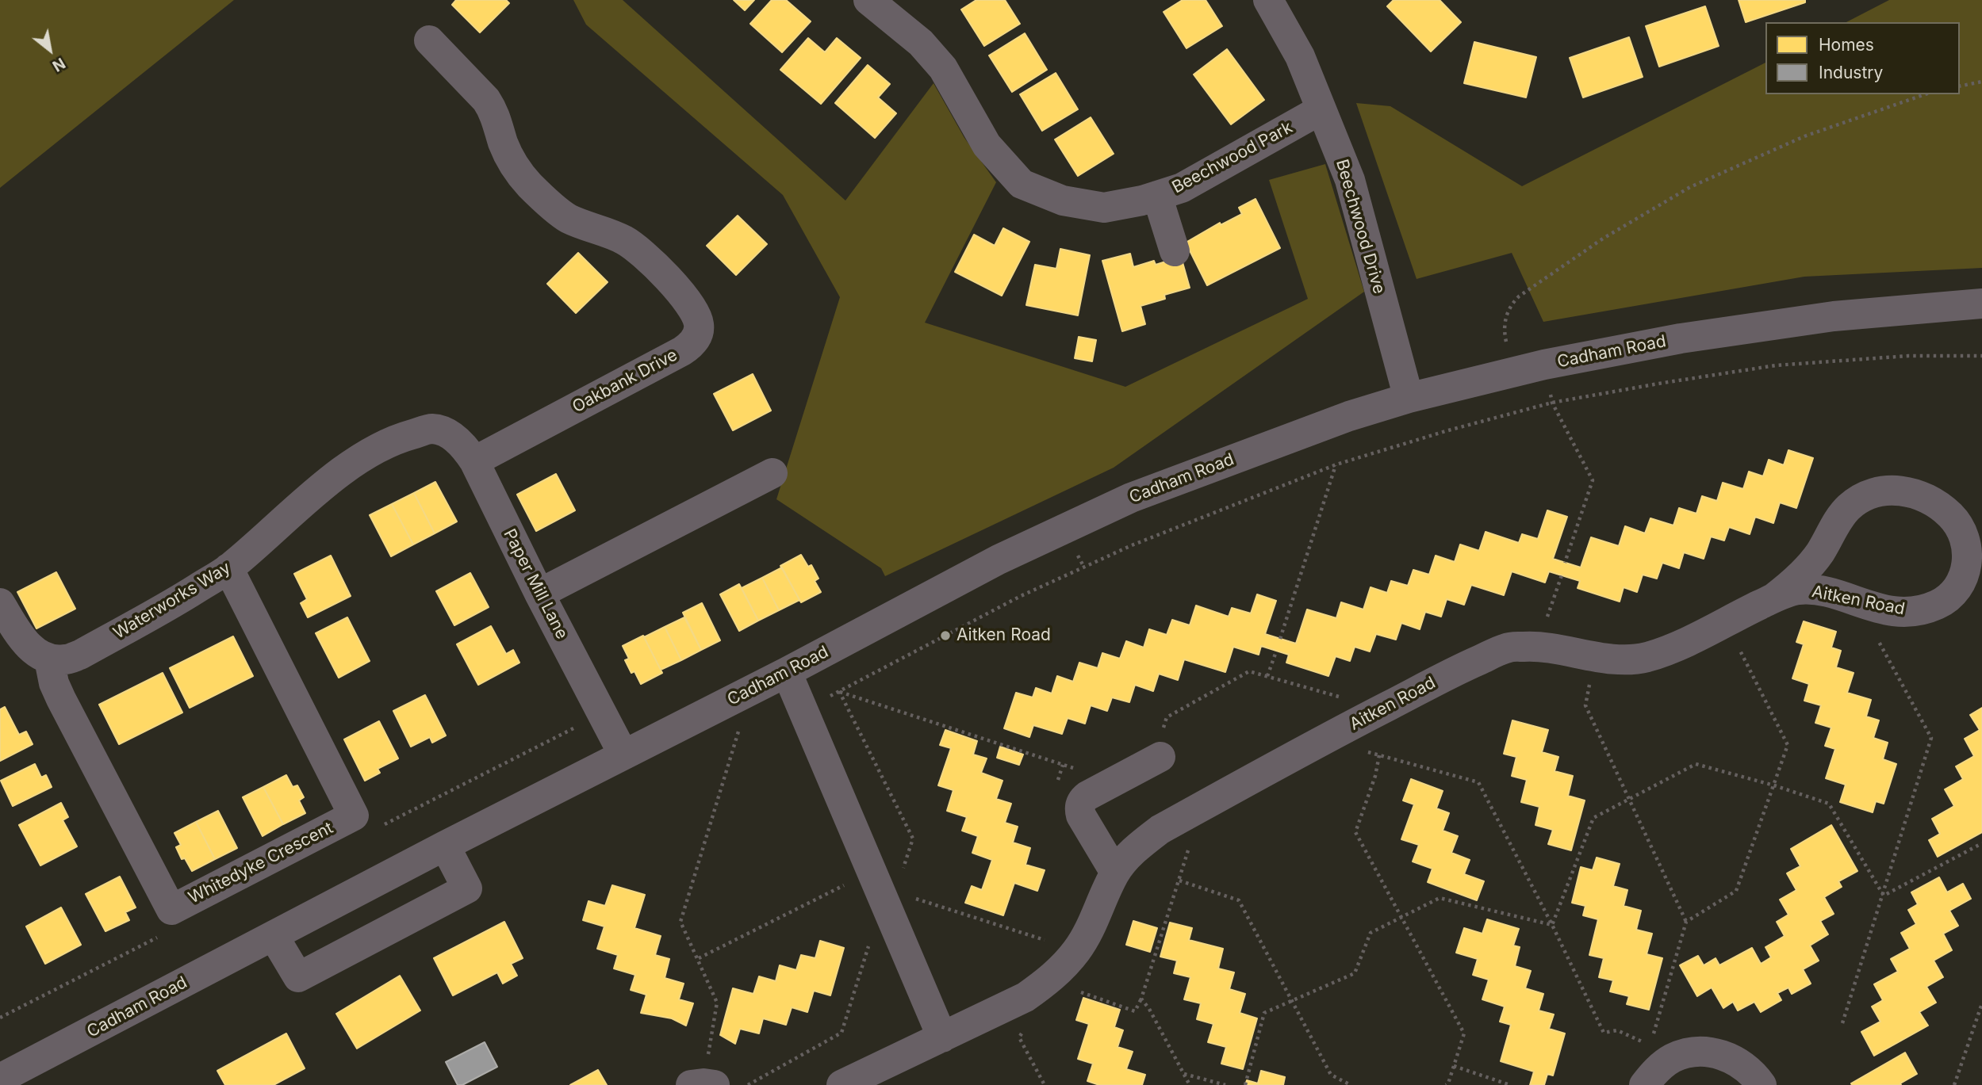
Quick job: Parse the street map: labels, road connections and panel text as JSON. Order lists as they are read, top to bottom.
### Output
{
  "streets": {
    "street": [
      "Beechwood Park",
      "Beechwood Drive",
      "Cadham Road",
      "Oakbank Drive",
      "Paper Mill Lane",
      "Waterworks Way",
      "Aitken Road",
      "Whitedyke Crescent"
    ]
  },
  "crossings": [
    ["Beechwood Park", "Beechwood Drive"],
    ["Beechwood Drive", "Cadham Road"],
    ["Cadham Road", "Paper Mill Lane"],
    ["Oakbank Drive", "Paper Mill Lane"],
    ["Paper Mill Lane", "Waterworks Way"],
    ["Waterworks Way", "Whitedyke Crescent"]
  ],
  "places": ["Aitken Road"],
  "legend": ["Homes", "Industry"],
  "north": "bottom right"
}
